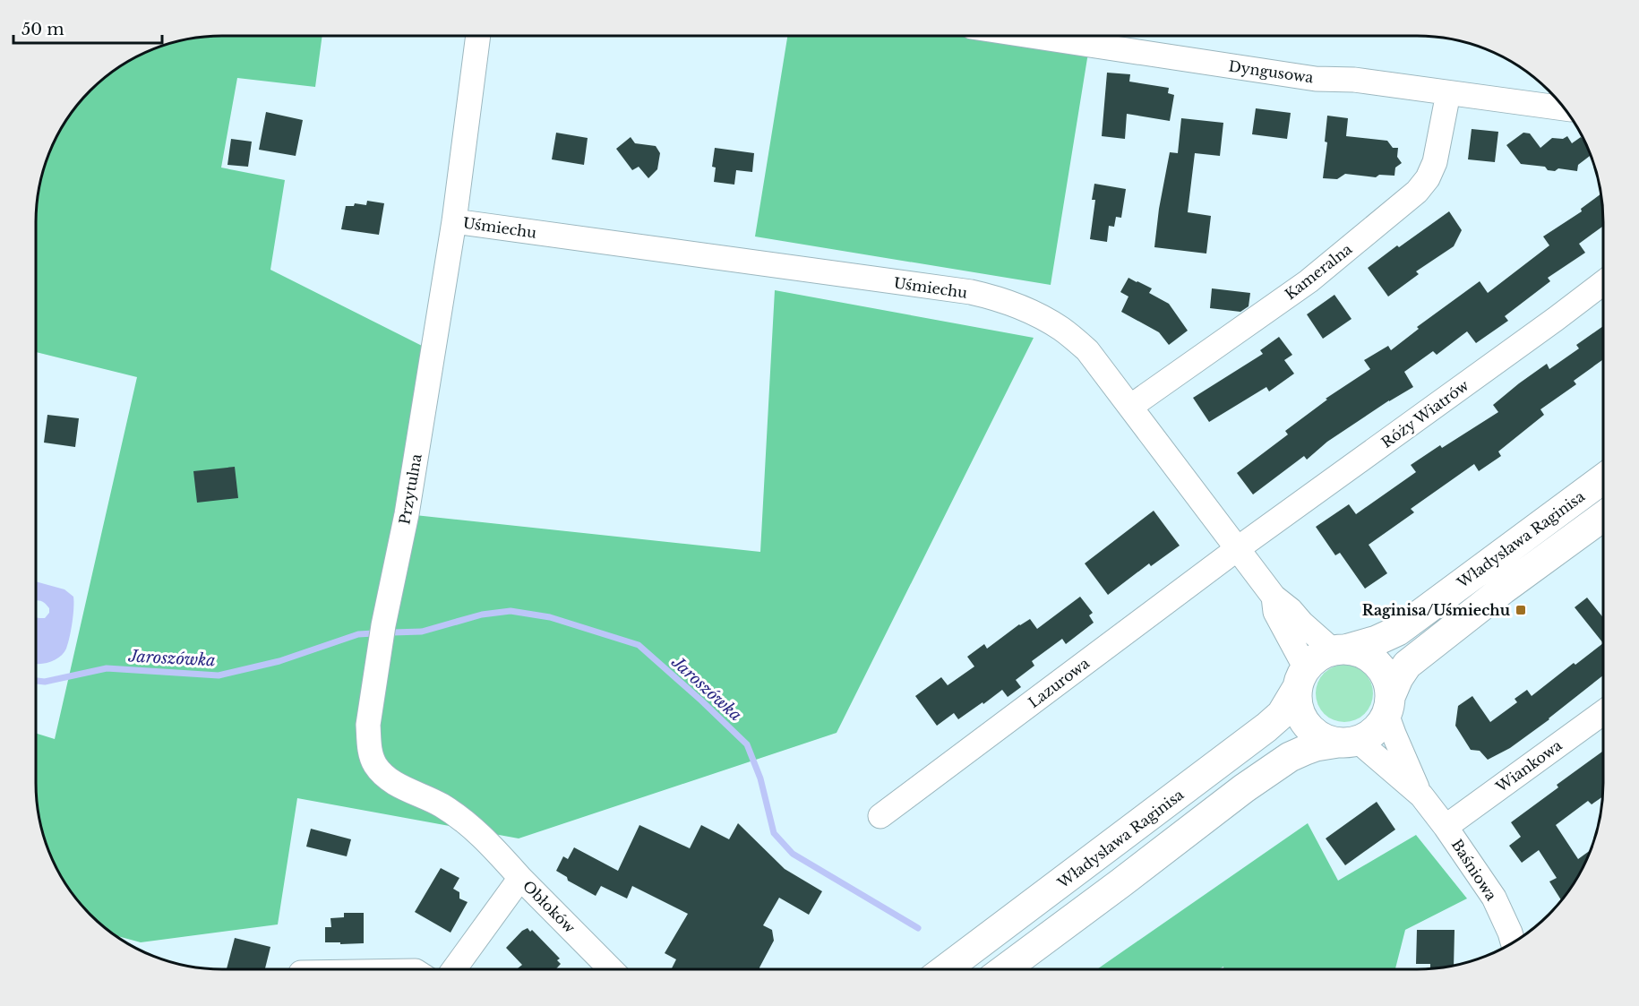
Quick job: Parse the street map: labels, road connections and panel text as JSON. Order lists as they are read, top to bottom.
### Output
{
  "streets": {
    "main road": ["Władysława Raginisa"],
    "street": [
      "Dyngusowa",
      "Uśmiechu",
      "Kameralna",
      "Róży Wiatrów",
      "Przytulna",
      "Lazurowa",
      "Wiankowa",
      "Baśniowa",
      "Obłoków"
    ]
  },
  "crossings": [
    ["Dyngusowa", "Kameralna"],
    ["Uśmiechu", "Kameralna"],
    ["Uśmiechu", "Róży Wiatrów"],
    ["Uśmiechu", "Przytulna"],
    ["Uśmiechu", "Władysława Raginisa"],
    ["Uśmiechu", "Lazurowa"],
    ["Uśmiechu", "Baśniowa"],
    ["Róży Wiatrów", "Lazurowa"],
    ["Przytulna", "Obłoków"],
    ["Władysława Raginisa", "Baśniowa"],
    ["Wiankowa", "Baśniowa"]
  ],
  "water": ["Jaroszówka"],
  "places": {
    "transit": ["Raginisa/Uśmiechu"]
  },
  "scale_bar": "50 m"
}
